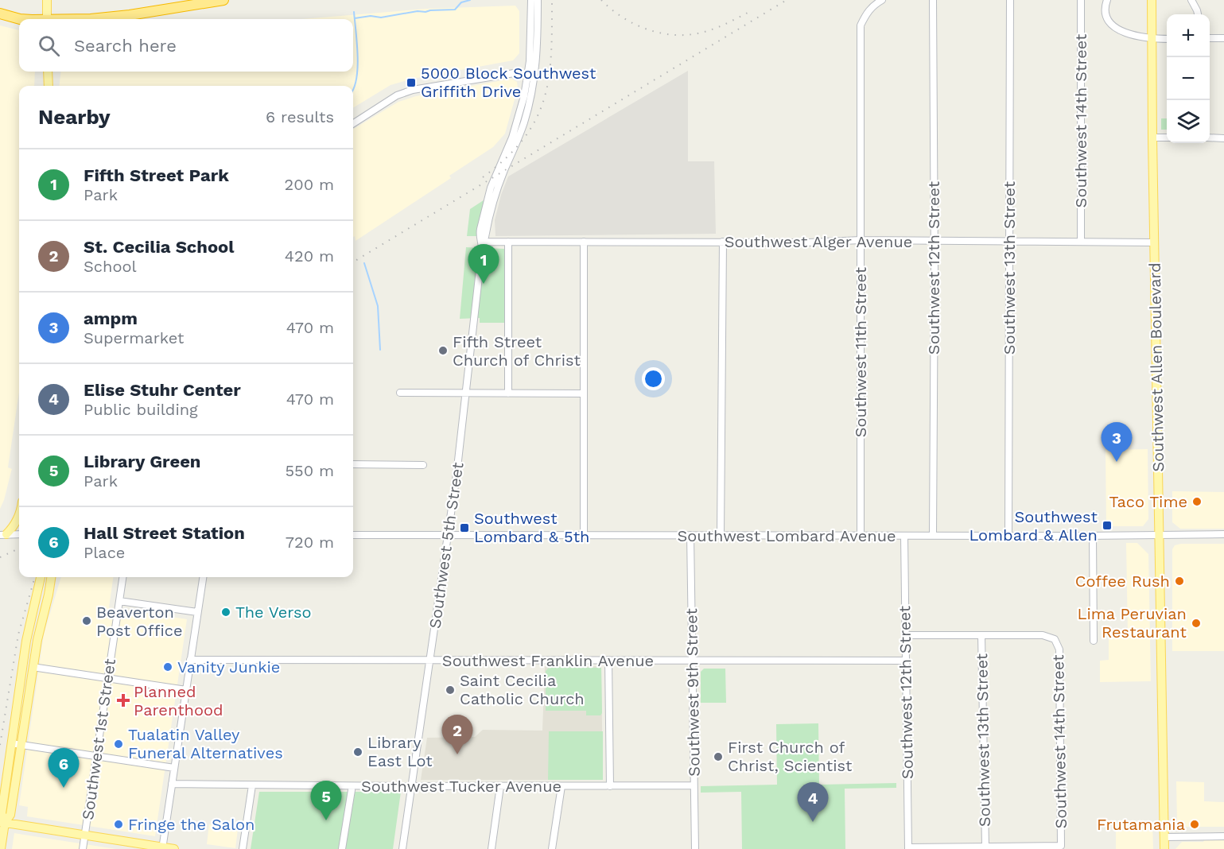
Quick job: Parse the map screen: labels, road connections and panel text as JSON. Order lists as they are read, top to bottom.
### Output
{
  "streets": {
    "main road": ["Southwest Allen Boulevard"],
    "street": [
      "Southwest 14th Street",
      "Southwest Alger Avenue",
      "Southwest 12th Street",
      "Southwest 13th Street",
      "Southwest 11th Street",
      "Southwest Lombard Avenue",
      "Southwest 5th Street",
      "Southwest Franklin Avenue",
      "Southwest 9th Street",
      "Southwest 1st Street",
      "Southwest Tucker Avenue"
    ]
  },
  "crossings": [
    ["Southwest 14th Street", "Southwest Alger Avenue"],
    ["Southwest 14th Street", "Southwest 13th Street"],
    ["Southwest Alger Avenue", "Southwest 12th Street"],
    ["Southwest Alger Avenue", "Southwest 13th Street"],
    ["Southwest Alger Avenue", "Southwest 11th Street"],
    ["Southwest Alger Avenue", "Southwest Allen Boulevard"],
    ["Southwest Alger Avenue", "Southwest 5th Street"],
    ["Southwest 12th Street", "Southwest Lombard Avenue"],
    ["Southwest 12th Street", "Southwest Franklin Avenue"],
    ["Southwest 13th Street", "Southwest Lombard Avenue"],
    ["Southwest 11th Street", "Southwest Lombard Avenue"],
    ["Southwest Allen Boulevard", "Southwest Lombard Avenue"],
    ["Southwest Lombard Avenue", "Southwest 5th Street"],
    ["Southwest Lombard Avenue", "Southwest 9th Street"],
    ["Southwest 5th Street", "Southwest Franklin Avenue"],
    ["Southwest 5th Street", "Southwest Tucker Avenue"],
    ["Southwest Franklin Avenue", "Southwest 9th Street"],
    ["Southwest 9th Street", "Southwest Tucker Avenue"]
  ],
  "places": {
    "transit": ["5000 Block Southwest Griffith Drive", "Southwest Lombard & Allen", "Southwest Lombard & 5th"],
    "other": [
      "Fifth Street Church of Christ",
      "Taco Time",
      "Coffee Rush",
      "The Verso",
      "Beaverton Post Office",
      "Lima Peruvian Restaurant",
      "Vanity Junkie",
      "Saint Cecilia Catholic Church",
      "Tualatin Valley Funeral Alternatives",
      "Library East Lot",
      "First Church of Christ, Scientist",
      "Fringe the Salon",
      "Frutamania"
    ],
    "health": ["Planned Parenthood"]
  },
  "page": {
    "map_buttons": ["+", "−"],
    "search": "Search here",
    "heading": ["Nearby", "6 results"],
    "list": [
      {
        "mark": "1",
        "name": "Fifth Street Park",
        "note": "Park",
        "value": "200 m"
      },
      {
        "mark": "2",
        "name": "St. Cecilia School",
        "note": "School",
        "value": "420 m"
      },
      {
        "mark": "3",
        "name": "ampm",
        "note": "Supermarket",
        "value": "470 m"
      },
      {
        "mark": "4",
        "name": "Elise Stuhr Center",
        "note": "Public building",
        "value": "470 m"
      },
      {
        "mark": "5",
        "name": "Library Green",
        "note": "Park",
        "value": "550 m"
      },
      {
        "mark": "6",
        "name": "Hall Street Station",
        "note": "Place",
        "value": "720 m"
      }
    ],
    "pins": [
      "1",
      "3",
      "2",
      "6",
      "5",
      "4"
    ]
  }
}
